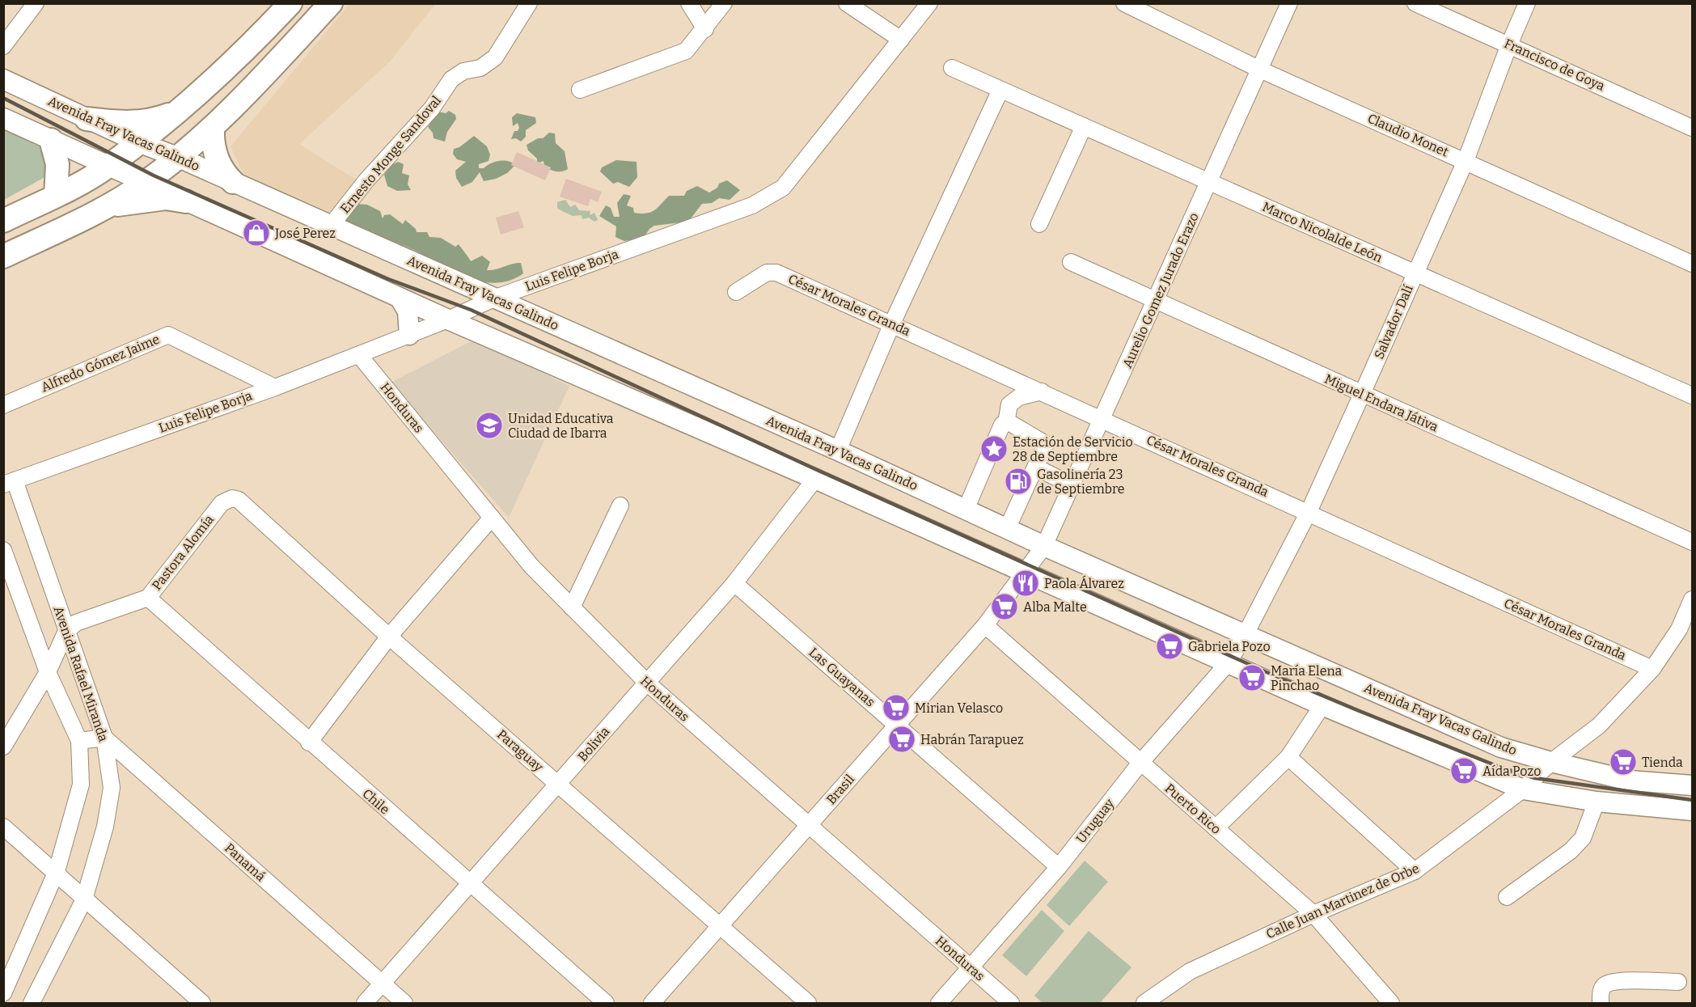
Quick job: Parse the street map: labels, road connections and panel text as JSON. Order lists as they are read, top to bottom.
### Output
{
  "streets": {
    "main road": ["Avenida Fray Vacas Galindo"],
    "street": [
      "Francisco de Goya",
      "Claudio Monet",
      "Ernesto Monge Sandoval",
      "Marco Nicolalde León",
      "Luis Felipe Borja",
      "Aurelio Gomez Jurado Erazo",
      "César Morales Granda",
      "Salvador Dalí",
      "Alfredo Gómez Jaime",
      "Miguel Endara Játiva",
      "Honduras",
      "Pastora Alomía",
      "Avenida Rafael Miranda",
      "Las Guayanas",
      "Bolivia",
      "Paraguay",
      "Brasil",
      "Chile",
      "Puerto Rico",
      "Uruguay",
      "Panamá",
      "Calle Juan Martinez de Orbe"
    ]
  },
  "crossings": [
    ["Francisco de Goya", "Salvador Dalí"],
    ["Avenida Fray Vacas Galindo", "Ernesto Monge Sandoval"],
    ["Avenida Fray Vacas Galindo", "Luis Felipe Borja"],
    ["Avenida Fray Vacas Galindo", "Aurelio Gomez Jurado Erazo"],
    ["Avenida Fray Vacas Galindo", "Salvador Dalí"],
    ["Avenida Fray Vacas Galindo", "Uruguay"],
    ["Avenida Fray Vacas Galindo", "Calle Juan Martinez de Orbe"],
    ["Claudio Monet", "Aurelio Gomez Jurado Erazo"],
    ["Claudio Monet", "Salvador Dalí"],
    ["Marco Nicolalde León", "Aurelio Gomez Jurado Erazo"],
    ["Marco Nicolalde León", "Salvador Dalí"],
    ["Luis Felipe Borja", "Alfredo Gómez Jaime"],
    ["Luis Felipe Borja", "Honduras"],
    ["Luis Felipe Borja", "Avenida Rafael Miranda"],
    ["Aurelio Gomez Jurado Erazo", "César Morales Granda"],
    ["Aurelio Gomez Jurado Erazo", "Miguel Endara Játiva"],
    ["Aurelio Gomez Jurado Erazo", "Brasil"],
    ["César Morales Granda", "Salvador Dalí"],
    ["César Morales Granda", "Calle Juan Martinez de Orbe"],
    ["Salvador Dalí", "Miguel Endara Játiva"],
    ["Salvador Dalí", "Uruguay"],
    ["Honduras", "Bolivia"],
    ["Honduras", "Brasil"],
    ["Honduras", "Uruguay"],
    ["Pastora Alomía", "Avenida Rafael Miranda"],
    ["Pastora Alomía", "Paraguay"],
    ["Pastora Alomía", "Chile"],
    ["Avenida Rafael Miranda", "Panamá"],
    ["Las Guayanas", "Bolivia"],
    ["Las Guayanas", "Brasil"],
    ["Las Guayanas", "Uruguay"],
    ["Bolivia", "Paraguay"],
    ["Bolivia", "Chile"],
    ["Bolivia", "Panamá"],
    ["Paraguay", "Brasil"],
    ["Brasil", "Puerto Rico"],
    ["Puerto Rico", "Uruguay"],
    ["Puerto Rico", "Calle Juan Martinez de Orbe"]
  ],
  "places": {
    "shop": ["José Perez"],
    "school or university": ["Unidad Educativa Ciudad de Ibarra"],
    "place": ["Estación de Servicio 28 de Septiembre"],
    "fuel station": ["Gasolinería 23 de Septiembre"],
    "restaurant": ["Paola Álvarez"],
    "supermarket": [
      "Alba Malte",
      "Gabriela Pozo",
      "María Elena Pinchao",
      "Mirian Velasco",
      "Habrán Tarapuez",
      "Tienda",
      "Aída Pozo"
    ]
  }
}
